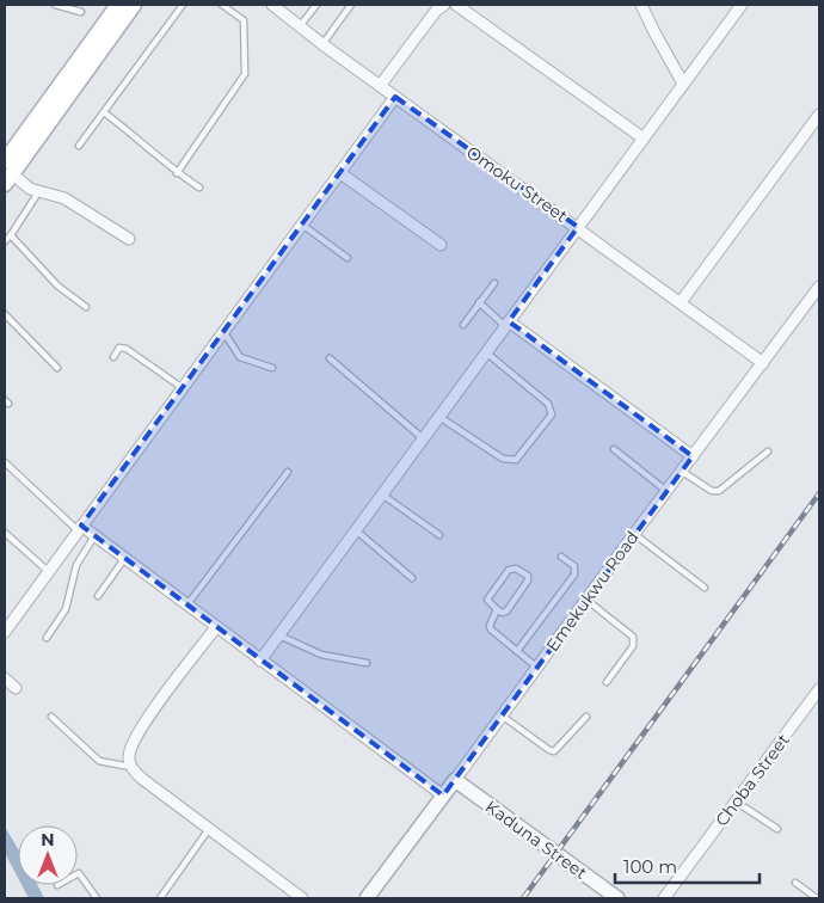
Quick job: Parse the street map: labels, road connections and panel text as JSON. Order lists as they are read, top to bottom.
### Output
{
  "streets": {
    "street": [
      "Omoku Street",
      "Emekukwu Road",
      "Choba Street",
      "Kaduna Street"
    ]
  },
  "crossings": [
    ["Omoku Street", "Emekukwu Road"],
    ["Emekukwu Road", "Kaduna Street"]
  ],
  "scale_bar": "100 m",
  "north": "top"
}
